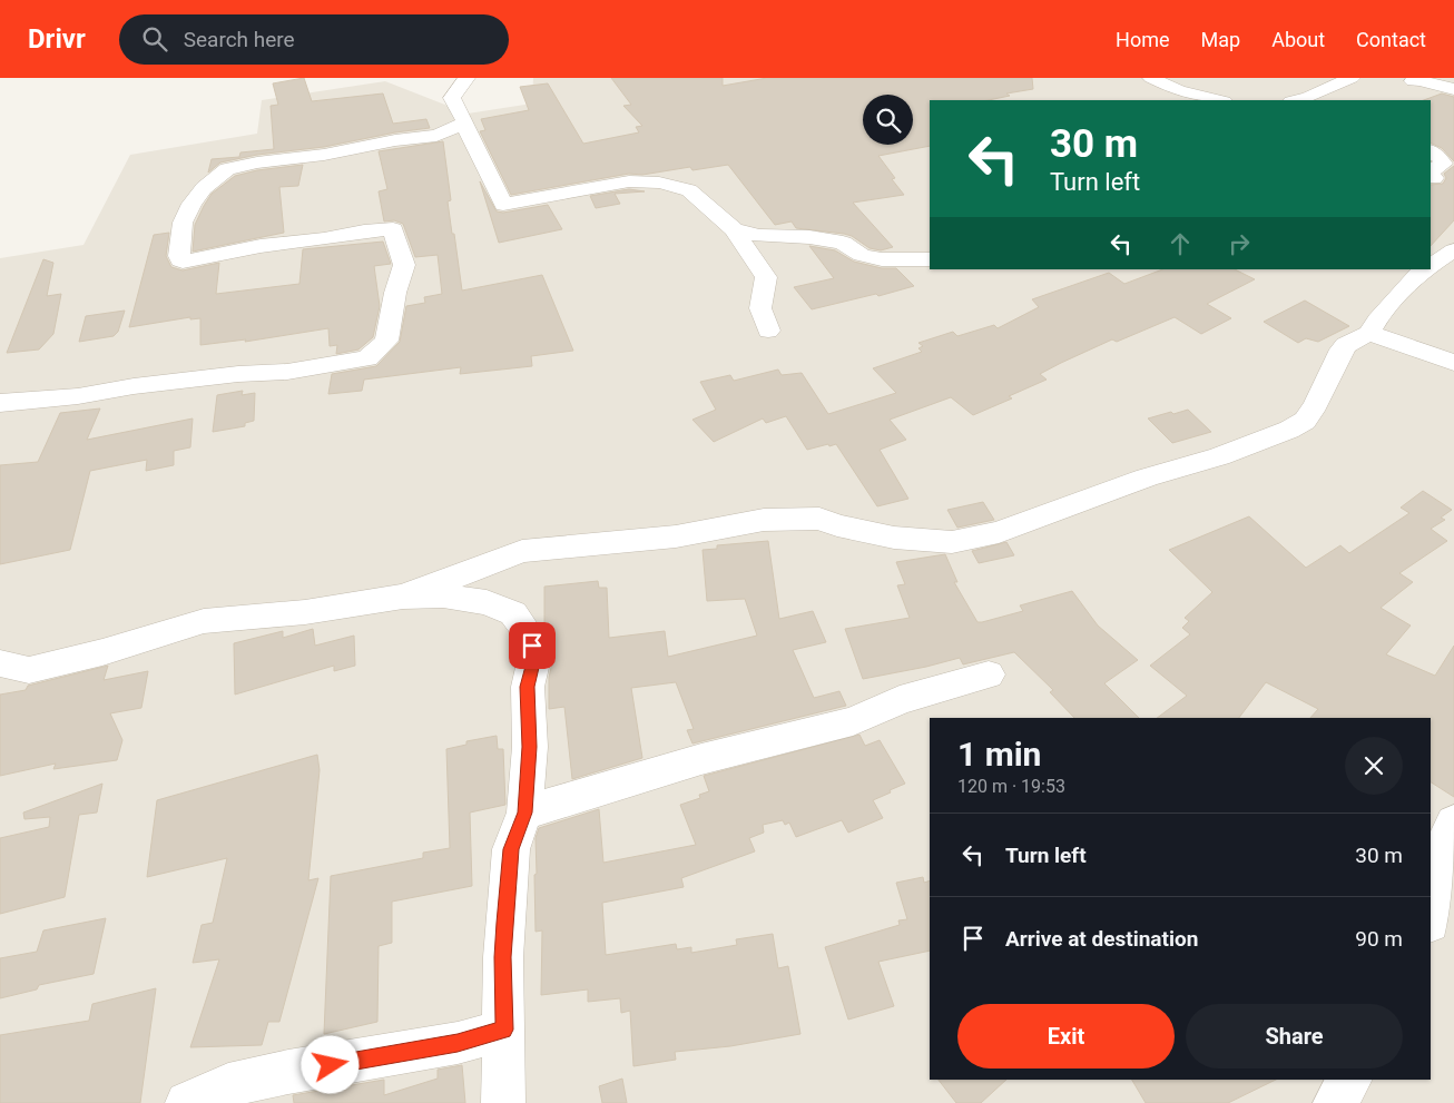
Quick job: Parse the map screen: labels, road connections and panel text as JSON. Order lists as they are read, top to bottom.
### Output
{
  "page": {
    "header": "Drivr",
    "search": "Search here",
    "nav": [
      "Home",
      "Map",
      "About",
      "Contact"
    ],
    "turn": ["30 m", "Turn left"],
    "heading": ["1 min", "120 m · 19:53"],
    "list": [
      {
        "name": "Turn left",
        "value": "30 m"
      },
      {
        "name": "Arrive at destination",
        "value": "90 m"
      }
    ],
    "buttons": ["Exit", "Share"]
  }
}
